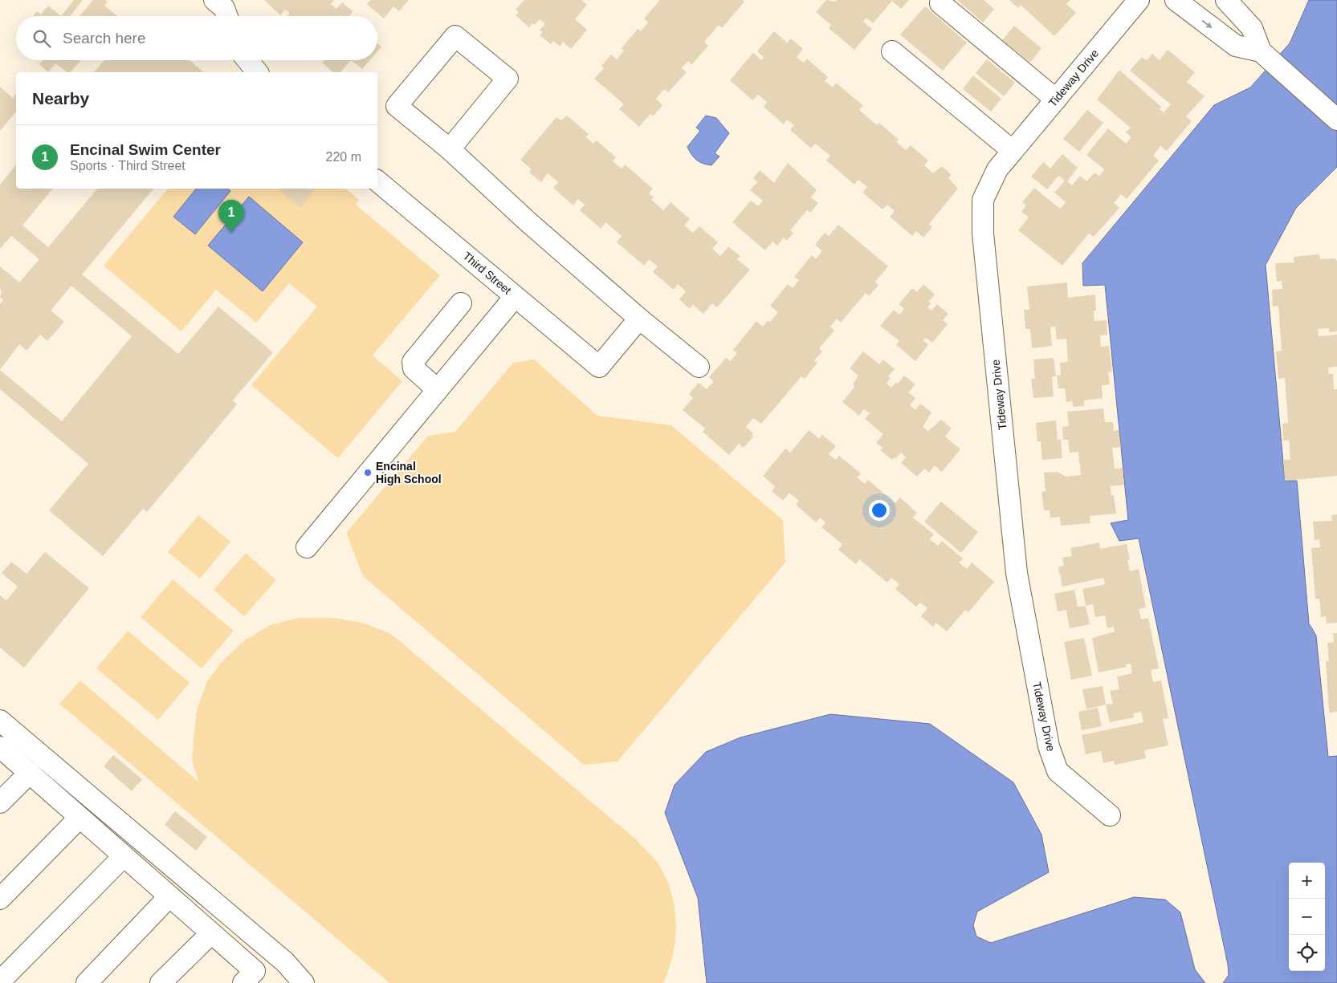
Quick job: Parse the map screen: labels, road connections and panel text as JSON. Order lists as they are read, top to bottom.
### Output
{
  "streets": {
    "street": ["Tideway Drive", "Third Street"]
  },
  "places": ["Encinal High School"],
  "page": {
    "search": "Search here",
    "heading": "Nearby",
    "list": [
      {
        "mark": "1",
        "name": "Encinal Swim Center",
        "note": "Sports · Third Street",
        "value": "220 m"
      }
    ],
    "pins": "1",
    "map_buttons": ["+", "−"]
  }
}
